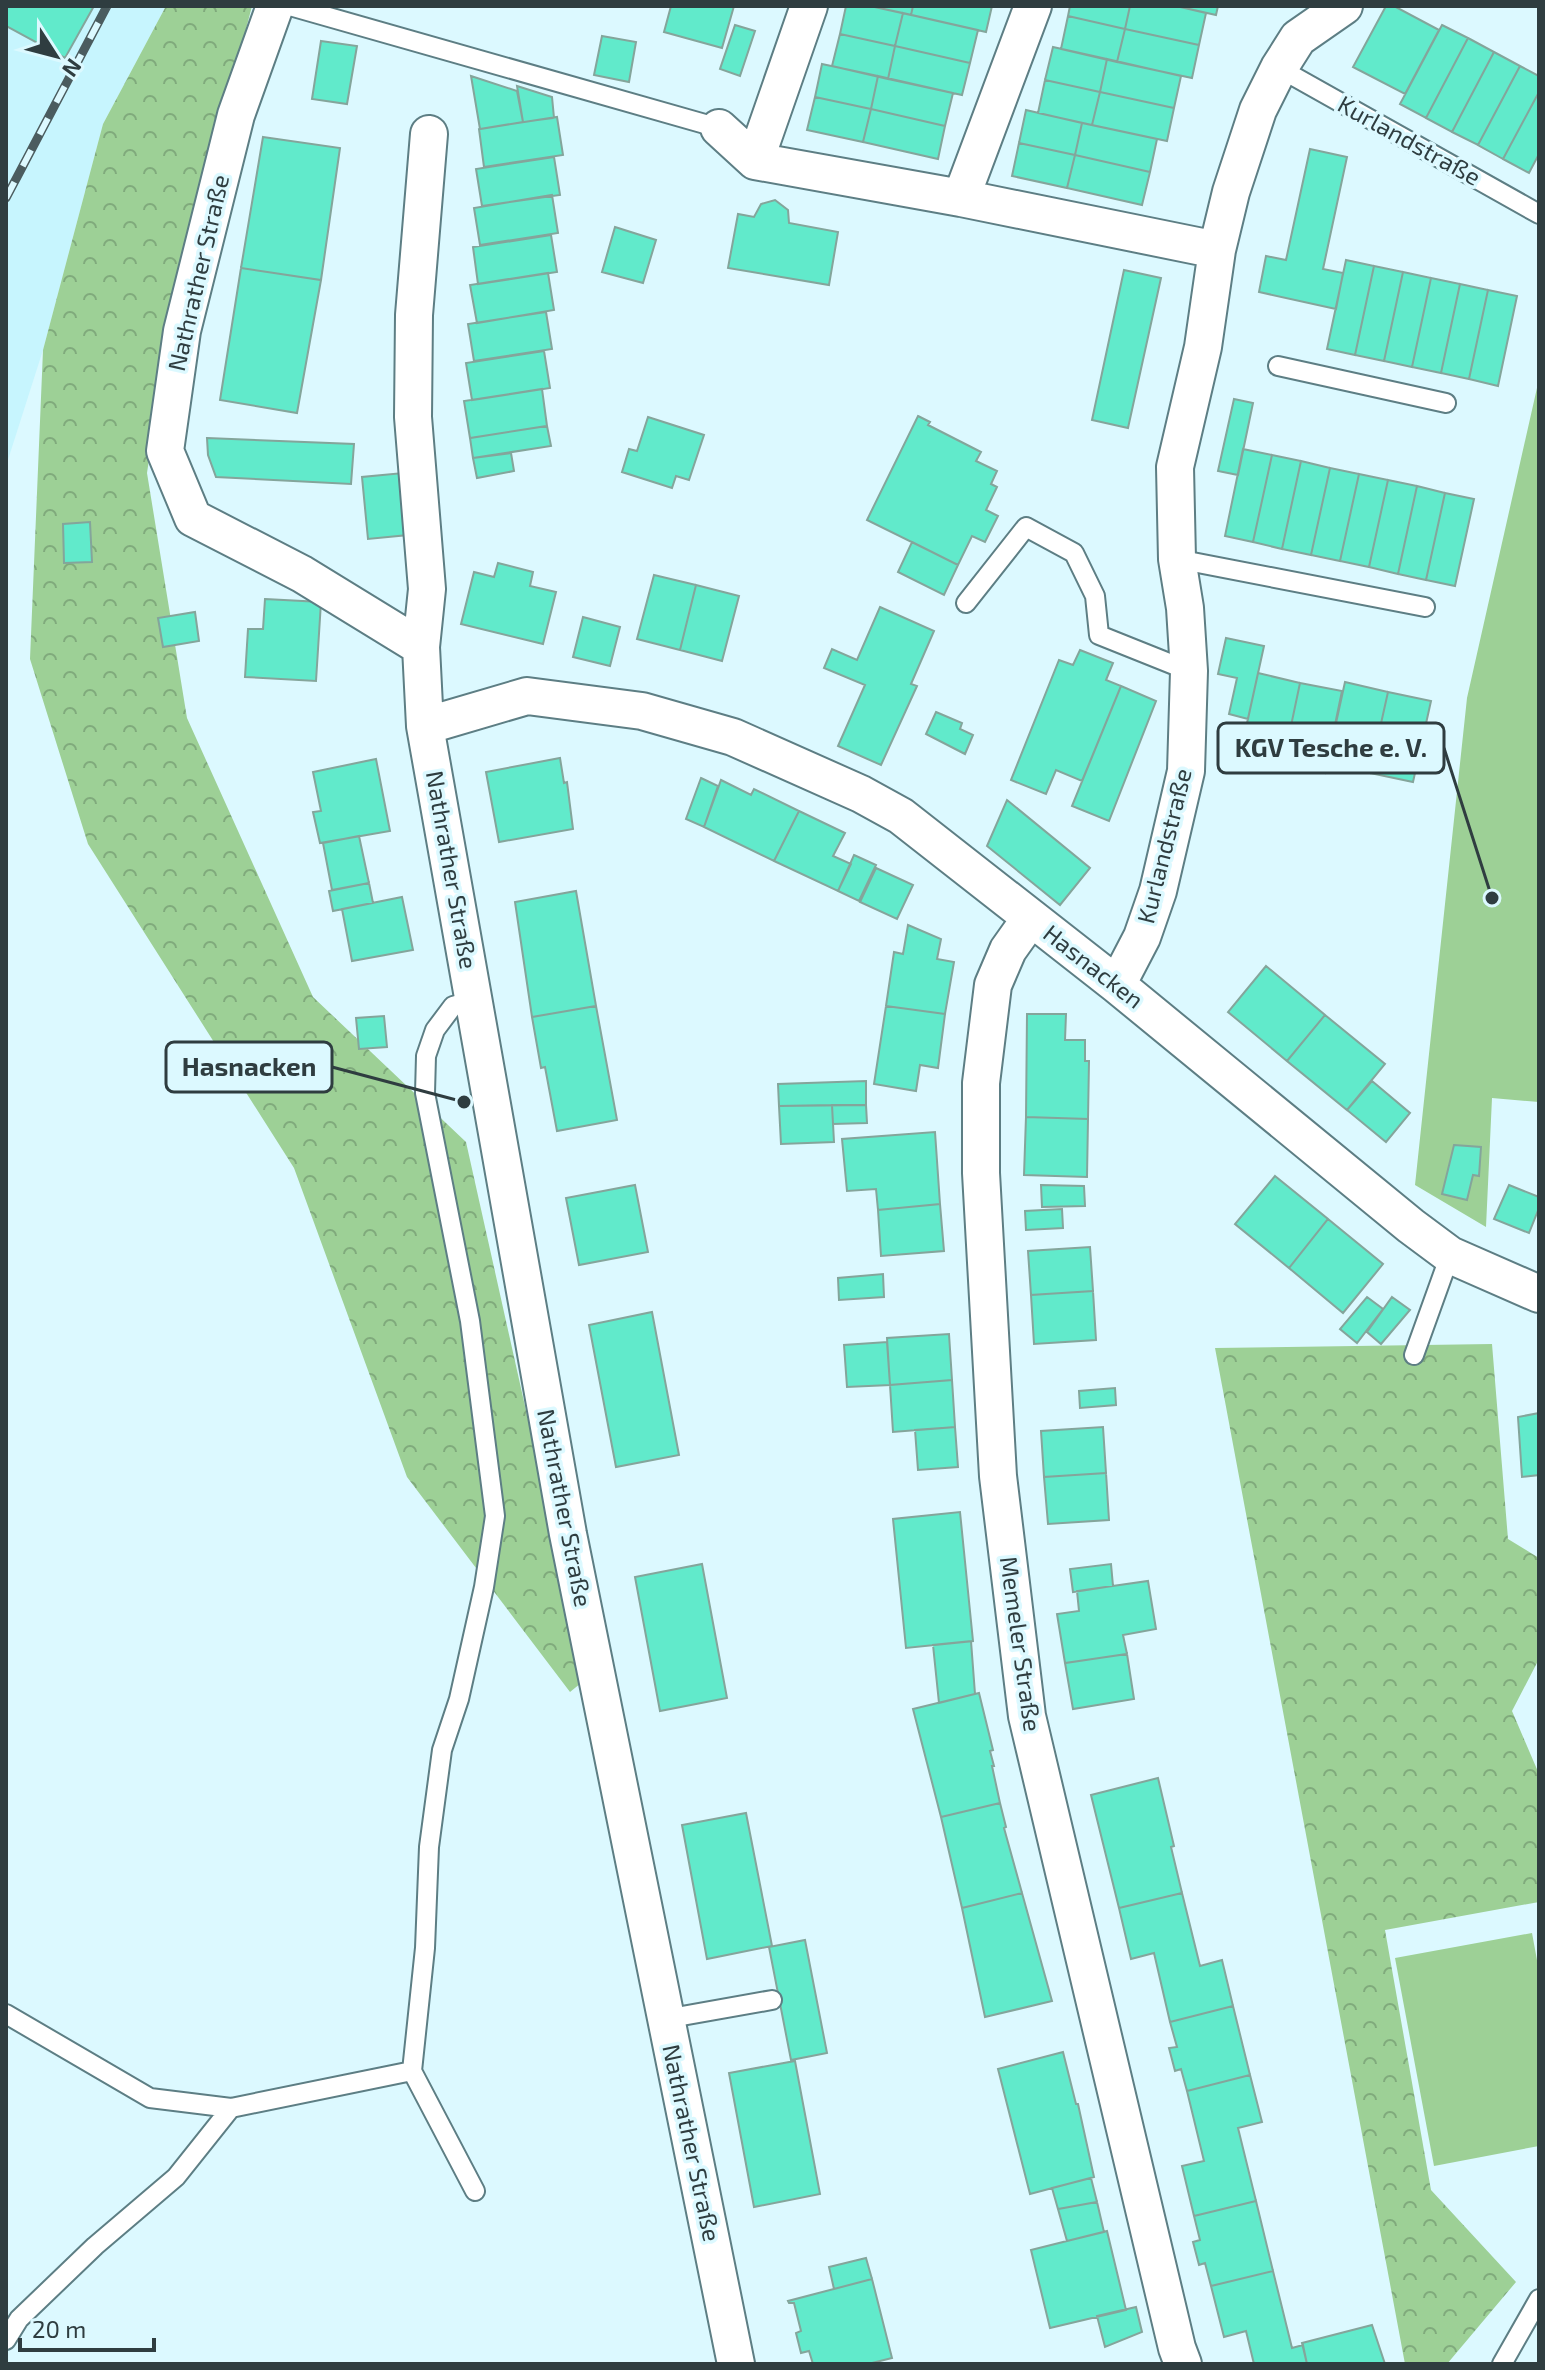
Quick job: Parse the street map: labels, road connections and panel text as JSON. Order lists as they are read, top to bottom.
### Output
{
  "streets": {
    "street": [
      "Kurlandstraße",
      "Nathrather Straße",
      "Hasnacken",
      "Memeler Straße"
    ]
  },
  "crossings": [
    ["Kurlandstraße", "Hasnacken"],
    ["Nathrather Straße", "Hasnacken"],
    ["Hasnacken", "Memeler Straße"]
  ],
  "places": ["KGV Tesche e. V.", "Hasnacken"],
  "scale_bar": "20 m",
  "north": "bottom right"
}
